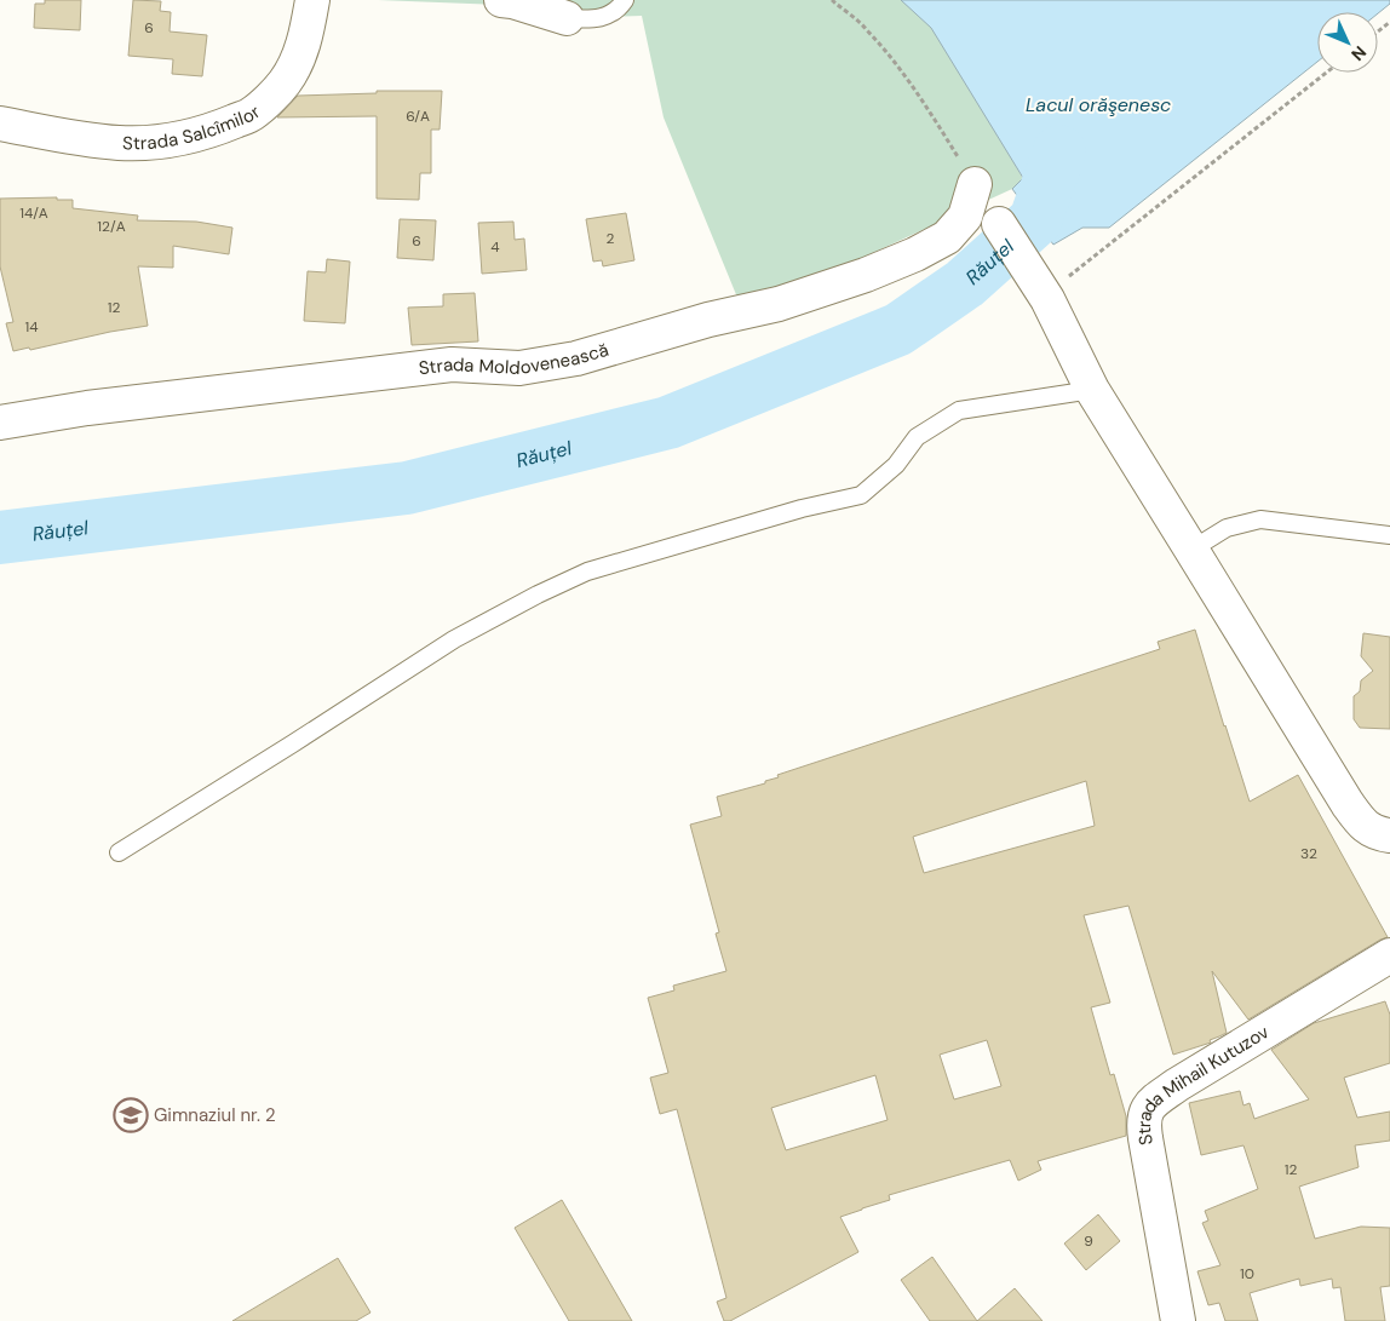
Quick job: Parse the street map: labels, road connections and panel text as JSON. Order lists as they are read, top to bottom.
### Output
{
  "streets": {
    "street": ["Strada Salcîmilor", "Strada Moldovenească", "Strada Mihail Kutuzov"]
  },
  "water": ["Lacul orăşenesc", "Răuțel"],
  "places": {
    "school or university": ["Gimnaziul nr. 2"]
  },
  "house_numbers": [
    "6",
    "6/A",
    "14/A",
    "12/A",
    "2",
    "6",
    "4",
    "12",
    "14",
    "32",
    "12",
    "9",
    "10"
  ],
  "north": "bottom right"
}
